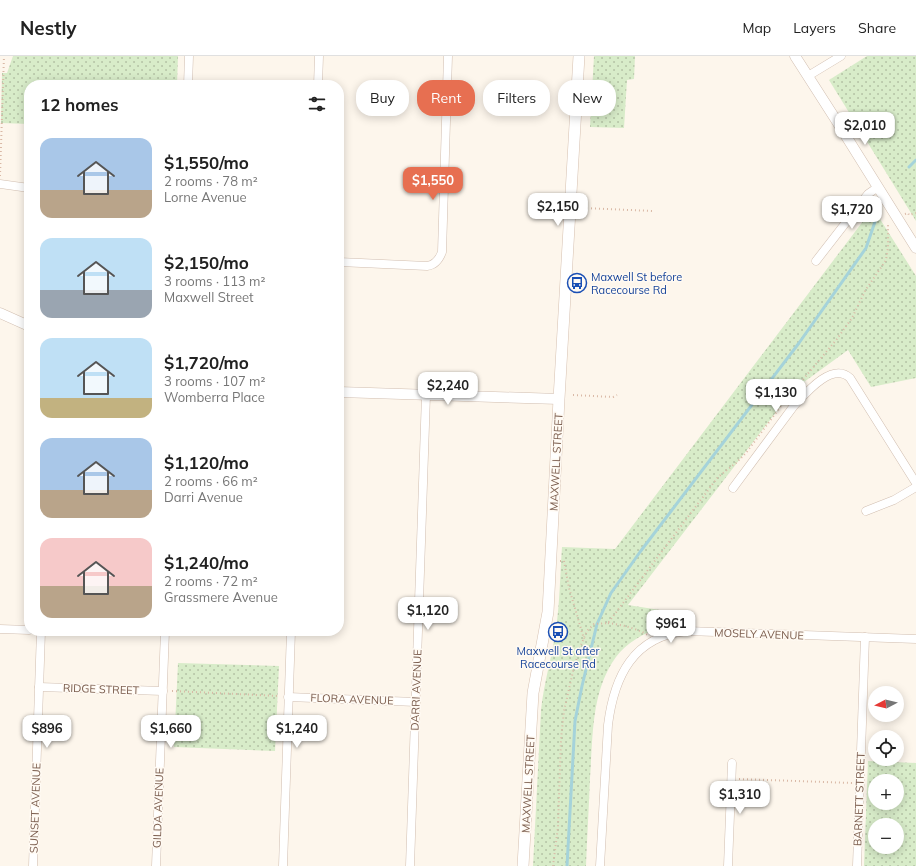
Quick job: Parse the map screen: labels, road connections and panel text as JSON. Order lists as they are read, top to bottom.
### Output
{
  "streets": {
    "main road": ["MAXWELL STREET"],
    "street": [
      "MOSELY AVENUE",
      "RIDGE STREET",
      "DARRI AVENUE",
      "FLORA AVENUE",
      "BARNETT STREET",
      "SUNSET AVENUE",
      "GILDA AVENUE"
    ]
  },
  "crossings": [
    ["MOSELY AVENUE", "BARNETT STREET"],
    ["RIDGE STREET", "SUNSET AVENUE"],
    ["RIDGE STREET", "GILDA AVENUE"],
    ["DARRI AVENUE", "FLORA AVENUE"]
  ],
  "places": {
    "bus stop": ["Maxwell St before Racecourse Rd", "Maxwell St after Racecourse Rd"]
  },
  "north": "left",
  "page": {
    "header": "Nestly",
    "nav": ["Map", "Layers", "Share"],
    "chip": [
      "Buy",
      "Rent",
      "Filters",
      "New"
    ],
    "heading": "12 homes",
    "price": [
      "$2,010",
      "$1,550",
      "$2,150",
      "$1,720",
      "$2,240",
      "$1,130",
      "$1,120",
      "$961",
      "$896",
      "$1,660",
      "$1,240",
      "$1,310"
    ],
    "list": [
      {
        "name": "$1,550/mo",
        "note": "2 rooms · 78 m² · Lorne Avenue"
      },
      {
        "name": "$2,150/mo",
        "note": "3 rooms · 113 m² · Maxwell Street"
      },
      {
        "name": "$1,720/mo",
        "note": "3 rooms · 107 m² · Womberra Place"
      },
      {
        "name": "$1,120/mo",
        "note": "2 rooms · 66 m² · Darri Avenue"
      },
      {
        "name": "$1,240/mo",
        "note": "2 rooms · 72 m² · Grassmere Avenue"
      }
    ],
    "map_buttons": ["+", "−"]
  }
}
